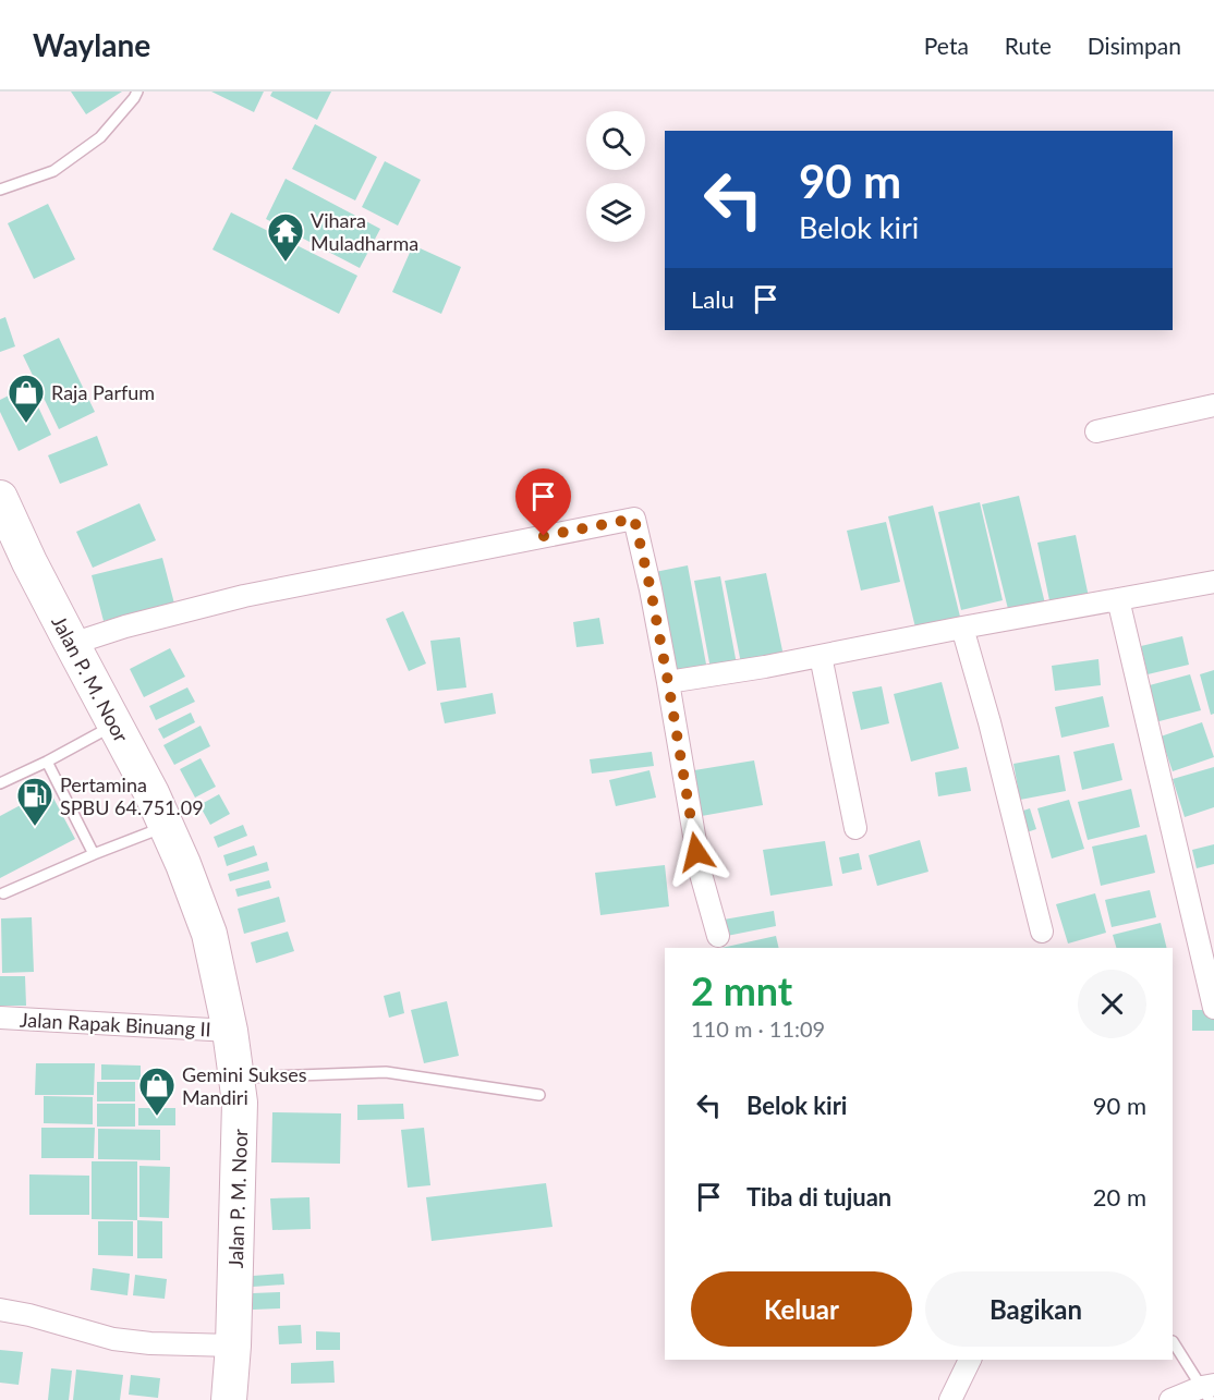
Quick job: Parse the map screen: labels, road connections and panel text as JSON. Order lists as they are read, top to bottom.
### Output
{
  "streets": {
    "highway": ["Jalan P. M. Noor"],
    "street": ["Jalan Rapak Binuang II"]
  },
  "crossings": [
    ["Jalan P. M. Noor", "Jalan Rapak Binuang II"]
  ],
  "places": {
    "temple": ["Vihara Muladharma"],
    "shop": ["Raja Parfum", "Gemini Sukses Mandiri"],
    "fuel station": ["Pertamina SPBU 64.751.09"]
  },
  "page": {
    "header": "Waylane",
    "nav": ["Peta", "Rute", "Disimpan"],
    "turn": ["90 m", "Belok kiri"],
    "then": "Lalu",
    "heading": ["2 mnt", "110 m · 11:09"],
    "list": [
      {
        "name": "Belok kiri",
        "value": "90 m"
      },
      {
        "name": "Tiba di tujuan",
        "value": "20 m"
      }
    ],
    "buttons": ["Keluar", "Bagikan"]
  }
}
